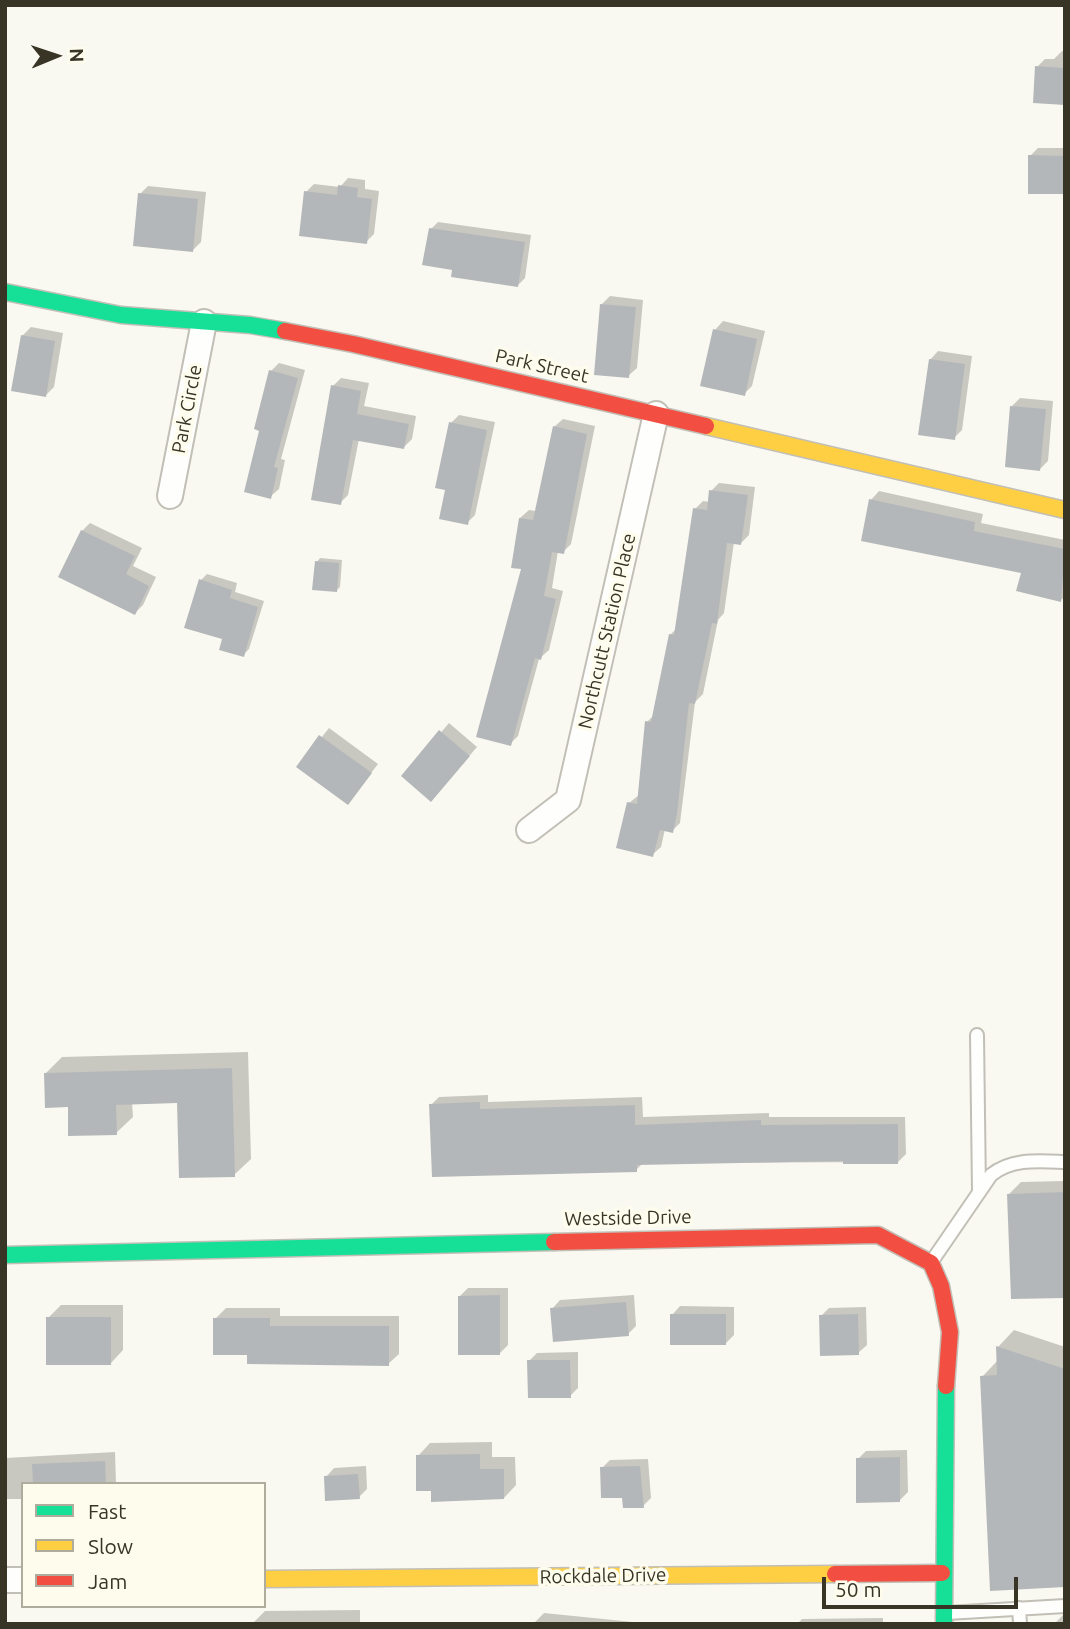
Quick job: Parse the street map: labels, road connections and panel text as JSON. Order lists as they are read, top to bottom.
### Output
{
  "streets": {
    "street": [
      "Park Street",
      "Park Circle",
      "Northcutt Station Place",
      "Westside Drive",
      "Rockdale Drive"
    ]
  },
  "crossings": [
    ["Park Street", "Park Circle"],
    ["Park Street", "Northcutt Station Place"]
  ],
  "legend": ["Fast", "Slow", "Jam"],
  "scale_bar": "50 m",
  "north": "right"
}
